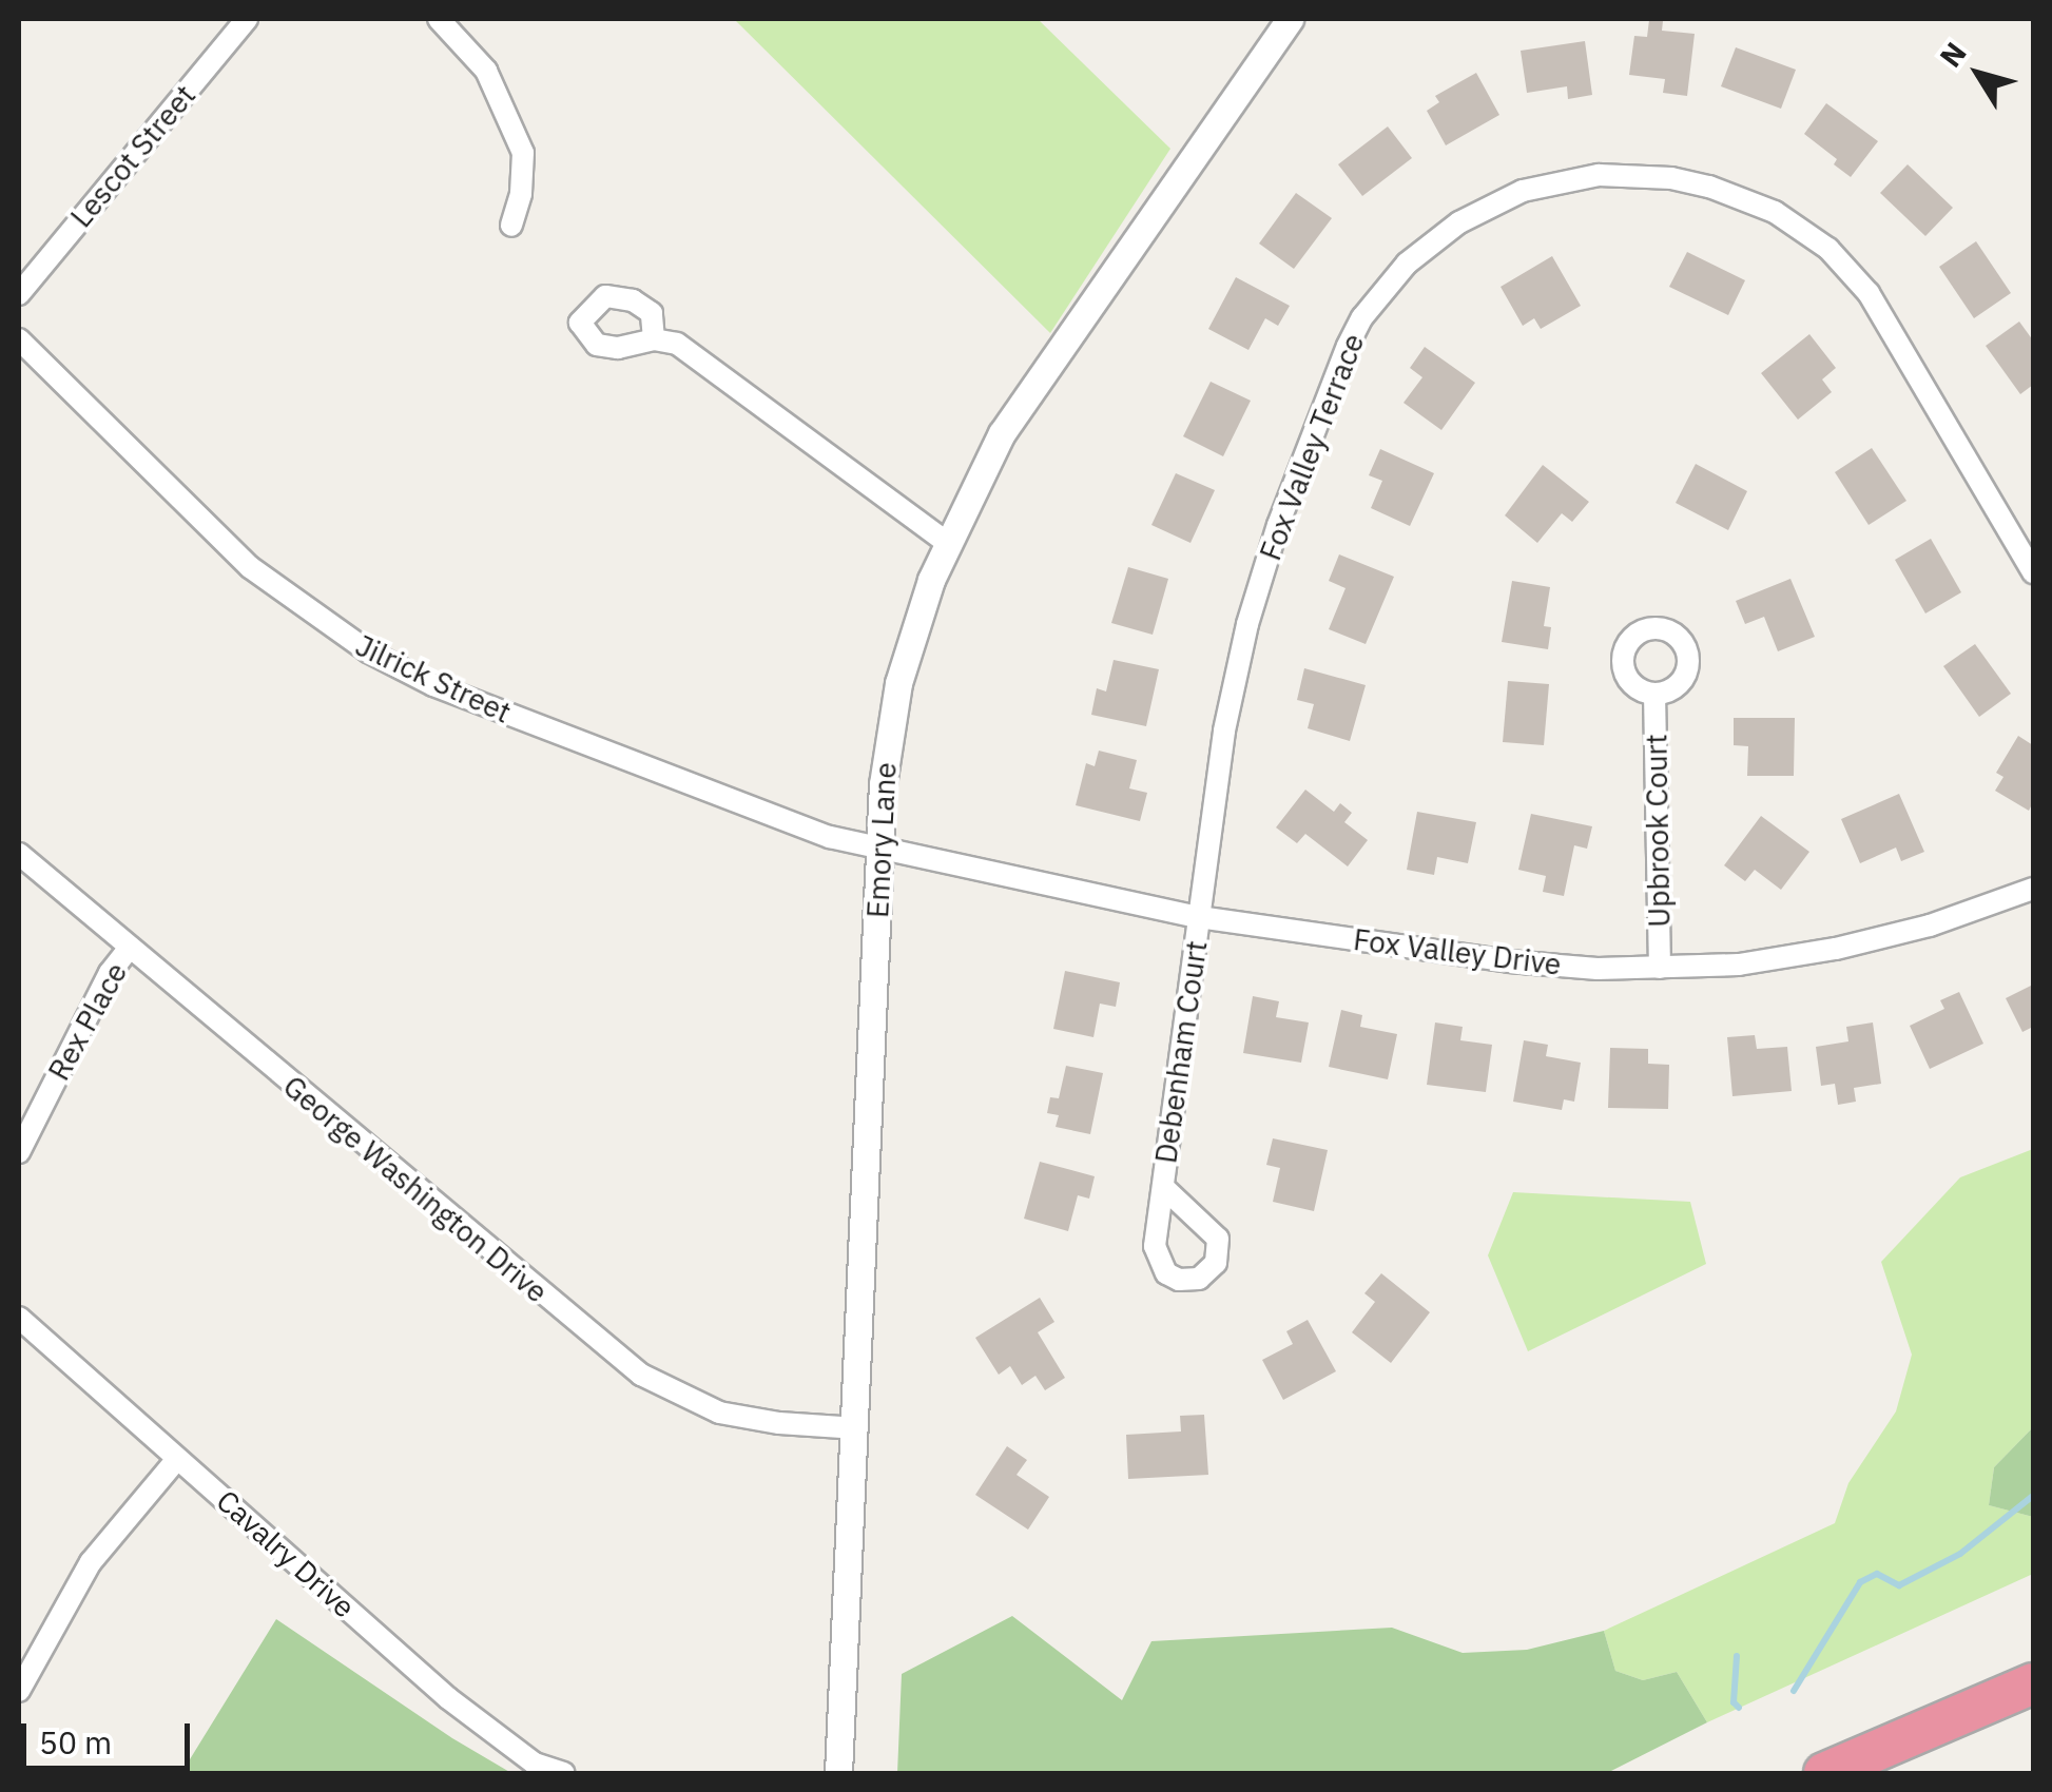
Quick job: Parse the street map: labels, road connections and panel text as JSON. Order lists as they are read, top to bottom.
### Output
{
  "streets": {
    "street": [
      "Lescot Street",
      "Fox Valley Terrace",
      "Jilrick Street",
      "Upbrook Court",
      "Emory Lane",
      "Fox Valley Drive",
      "Rex Place",
      "Debenham Court",
      "George Washington Drive",
      "Cavalry Drive"
    ]
  },
  "crossings": [
    ["Fox Valley Terrace", "Fox Valley Drive"],
    ["Fox Valley Terrace", "Debenham Court"],
    ["Jilrick Street", "Emory Lane"],
    ["Jilrick Street", "Fox Valley Drive"],
    ["Upbrook Court", "Fox Valley Drive"],
    ["Emory Lane", "Fox Valley Drive"],
    ["Emory Lane", "George Washington Drive"],
    ["Fox Valley Drive", "Debenham Court"],
    ["Rex Place", "George Washington Drive"]
  ],
  "scale_bar": "50 m",
  "north": "top left"
}
